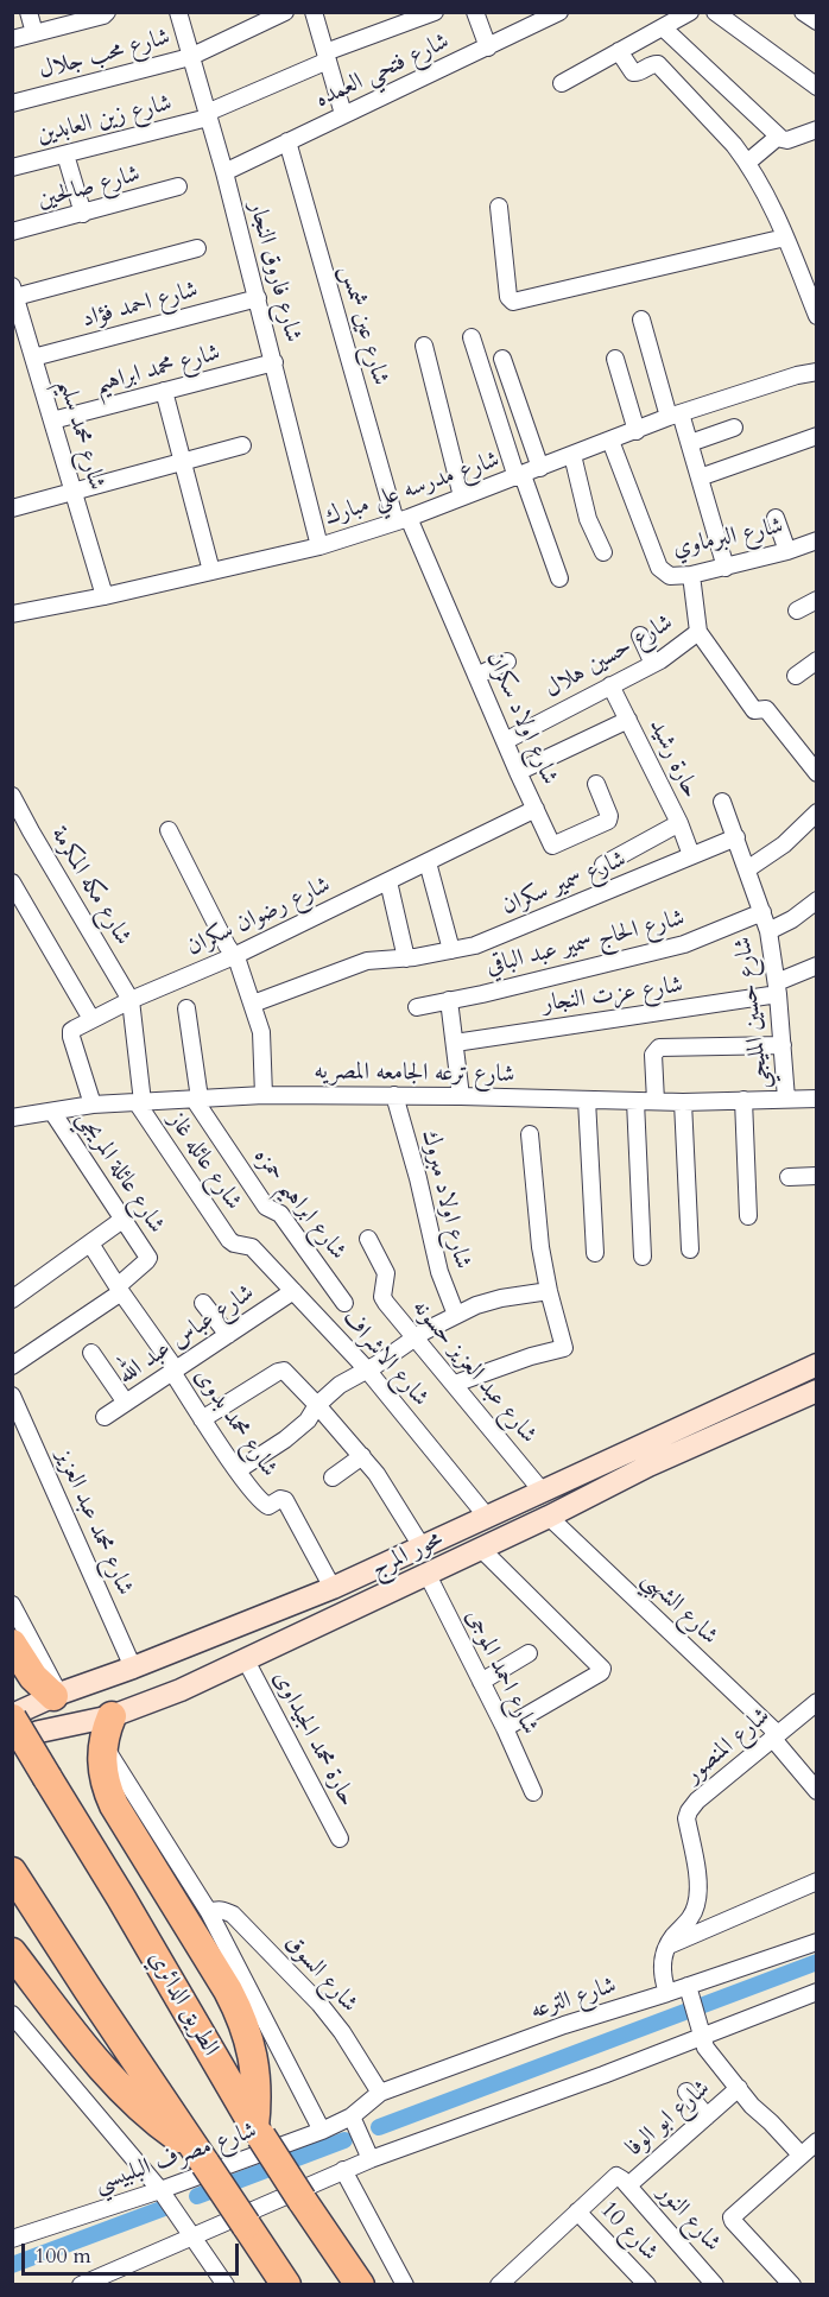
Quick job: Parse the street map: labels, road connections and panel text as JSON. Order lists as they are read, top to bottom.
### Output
{
  "streets": {
    "highway": ["الطريق الدائري"],
    "main road": ["محور المرج"],
    "street": [
      "شارع محب جلال",
      "شارع فتحي العمده",
      "شارع زين العابدين",
      "شارع صالحين",
      "شارع فاروق النجار",
      "شارع احمد فؤاد",
      "شارع عين شمس",
      "شارع محمد ابراهيم",
      "شارع محمد سليم",
      "شارع مدرسه علي مبارك",
      "شارع البرماوي",
      "شارع حسين هلال",
      "شارع اولاد سكران",
      "حارة رشيد",
      "شارع سمير سكران",
      "شارع مكه المكرمة",
      "شارع رضوان سكران",
      "شارع الحاج سمير عبد الباقي",
      "شارع عزت النجار",
      "شارع حسين المليجي",
      "شارع ترعه الجامعه المصريه",
      "شارع عائله غاز",
      "شارع عائلة المريجي",
      "شارع اولاد مبروك",
      "شارع ابراهيم حمزه",
      "شارع عباس عبد الله",
      "شارع الاشراف",
      "شارع عبد العزيز حسونه",
      "شارع محمد بدوى",
      "شارع محمد عبد العزيز",
      "شارع الشهبي",
      "شارع احمد الموجى",
      "حارة محمد الجيداوى",
      "شارع المنصور",
      "شارع السوق",
      "شارع الترعه",
      "شارع ابو الوفا",
      "شارع مصرف البلبيسي",
      "شارع النور",
      "شارع 10"
    ]
  },
  "crossings": [
    ["شارع محب جلال", "شارع فاروق النجار"],
    ["شارع فتحي العمده", "شارع فاروق النجار"],
    ["شارع فتحي العمده", "شارع عين شمس"],
    ["شارع زين العابدين", "شارع فاروق النجار"],
    ["شارع فاروق النجار", "شارع احمد فؤاد"],
    ["شارع فاروق النجار", "شارع محمد ابراهيم"],
    ["شارع فاروق النجار", "شارع مدرسه علي مبارك"],
    ["شارع احمد فؤاد", "شارع محمد سليم"],
    ["شارع عين شمس", "شارع مدرسه علي مبارك"],
    ["شارع عين شمس", "شارع اولاد سكران"],
    ["شارع محمد ابراهيم", "شارع محمد سليم"],
    ["شارع محمد سليم", "شارع مدرسه علي مبارك"],
    ["شارع مدرسه علي مبارك", "شارع البرماوي"],
    ["شارع مدرسه علي مبارك", "شارع اولاد سكران"],
    ["شارع حسين هلال", "شارع اولاد سكران"],
    ["شارع حسين هلال", "حارة رشيد"],
    ["شارع اولاد سكران", "شارع رضوان سكران"],
    ["حارة رشيد", "شارع سمير سكران"],
    ["شارع سمير سكران", "شارع حسين المليجي"],
    ["شارع مكه المكرمة", "شارع رضوان سكران"],
    ["شارع رضوان سكران", "شارع ترعه الجامعه المصريه"],
    ["شارع الحاج سمير عبد الباقي", "شارع حسين المليجي"],
    ["شارع عزت النجار", "شارع حسين المليجي"],
    ["شارع حسين المليجي", "شارع ترعه الجامعه المصريه"],
    ["شارع ترعه الجامعه المصريه", "شارع عائله غاز"],
    ["شارع ترعه الجامعه المصريه", "شارع عائلة المريجي"],
    ["شارع ترعه الجامعه المصريه", "شارع اولاد مبروك"],
    ["شارع ترعه الجامعه المصريه", "شارع ابراهيم حمزه"],
    ["شارع عائله غاز", "شارع الاشراف"],
    ["شارع عائلة المريجي", "شارع محمد بدوى"],
    ["شارع عباس عبد الله", "شارع الاشراف"],
    ["شارع عباس عبد الله", "شارع محمد بدوى"],
    ["شارع الاشراف", "محور المرج"],
    ["شارع عبد العزيز حسونه", "محور المرج"],
    ["شارع محمد بدوى", "محور المرج"],
    ["شارع محمد عبد العزيز", "محور المرج"],
    ["محور المرج", "شارع الشهبي"],
    ["محور المرج", "شارع احمد الموجى"],
    ["محور المرج", "حارة محمد الجيداوى"],
    ["محور المرج", "الطريق الدائري"],
    ["شارع الشهبي", "شارع المنصور"],
    ["شارع السوق", "شارع الترعه"],
    ["شارع الترعه", "شارع مصرف البلبيسي"],
    ["شارع ابو الوفا", "شارع النور"]
  ],
  "scale_bar": "100 m"
}
